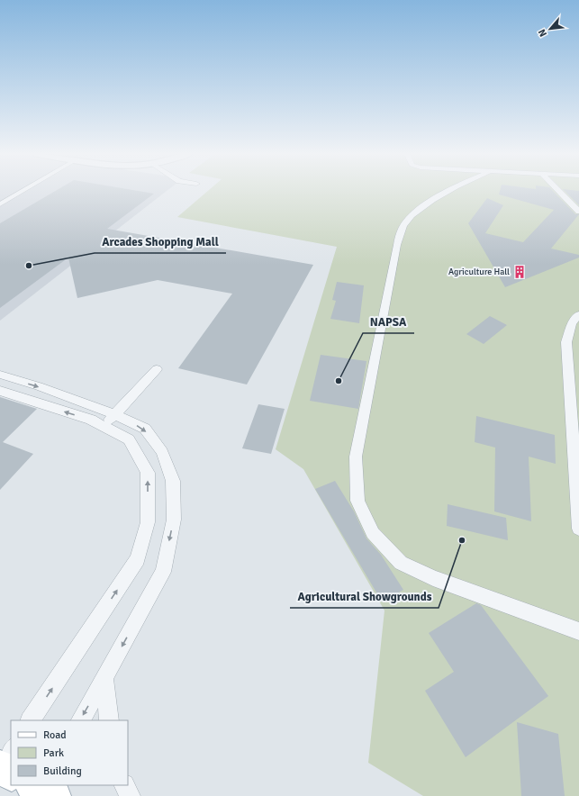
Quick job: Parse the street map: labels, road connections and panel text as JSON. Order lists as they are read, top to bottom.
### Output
{
  "places": {
    "other": ["Arcades Shopping Mall", "NAPSA", "Agricultural Showgrounds"],
    "building": ["Agriculture Hall"]
  },
  "legend": ["Road", "Park", "Building"],
  "north": "bottom left"
}
